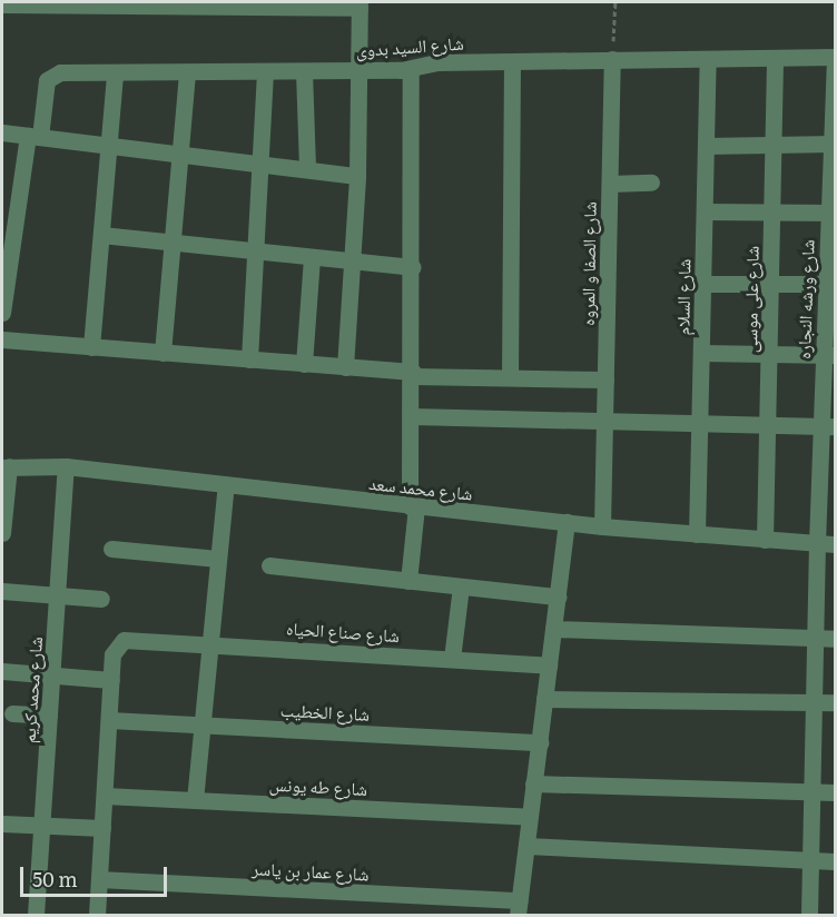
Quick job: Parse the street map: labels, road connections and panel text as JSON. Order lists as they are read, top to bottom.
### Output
{
  "streets": {
    "street": [
      "شارع السيد بدوى",
      "شارع الصفا و المروه",
      "شارع السلام",
      "شارع على موسى",
      "شارع ورشه النجاره",
      "شارع محمد سعد",
      "شارع صناع الحياه",
      "شارع محمد كريم",
      "شارع الخطيب",
      "شارع طه يونس",
      "شارع عمار بن ياسر"
    ]
  },
  "crossings": [
    ["شارع السيد بدوى", "شارع الصفا و المروه"],
    ["شارع السيد بدوى", "شارع السلام"],
    ["شارع السيد بدوى", "شارع على موسى"],
    ["شارع السيد بدوى", "شارع ورشه النجاره"],
    ["شارع الصفا و المروه", "شارع محمد سعد"],
    ["شارع السلام", "شارع محمد سعد"],
    ["شارع على موسى", "شارع محمد سعد"],
    ["شارع ورشه النجاره", "شارع محمد سعد"],
    ["شارع محمد سعد", "شارع محمد كريم"]
  ],
  "scale_bar": "50 m"
}
